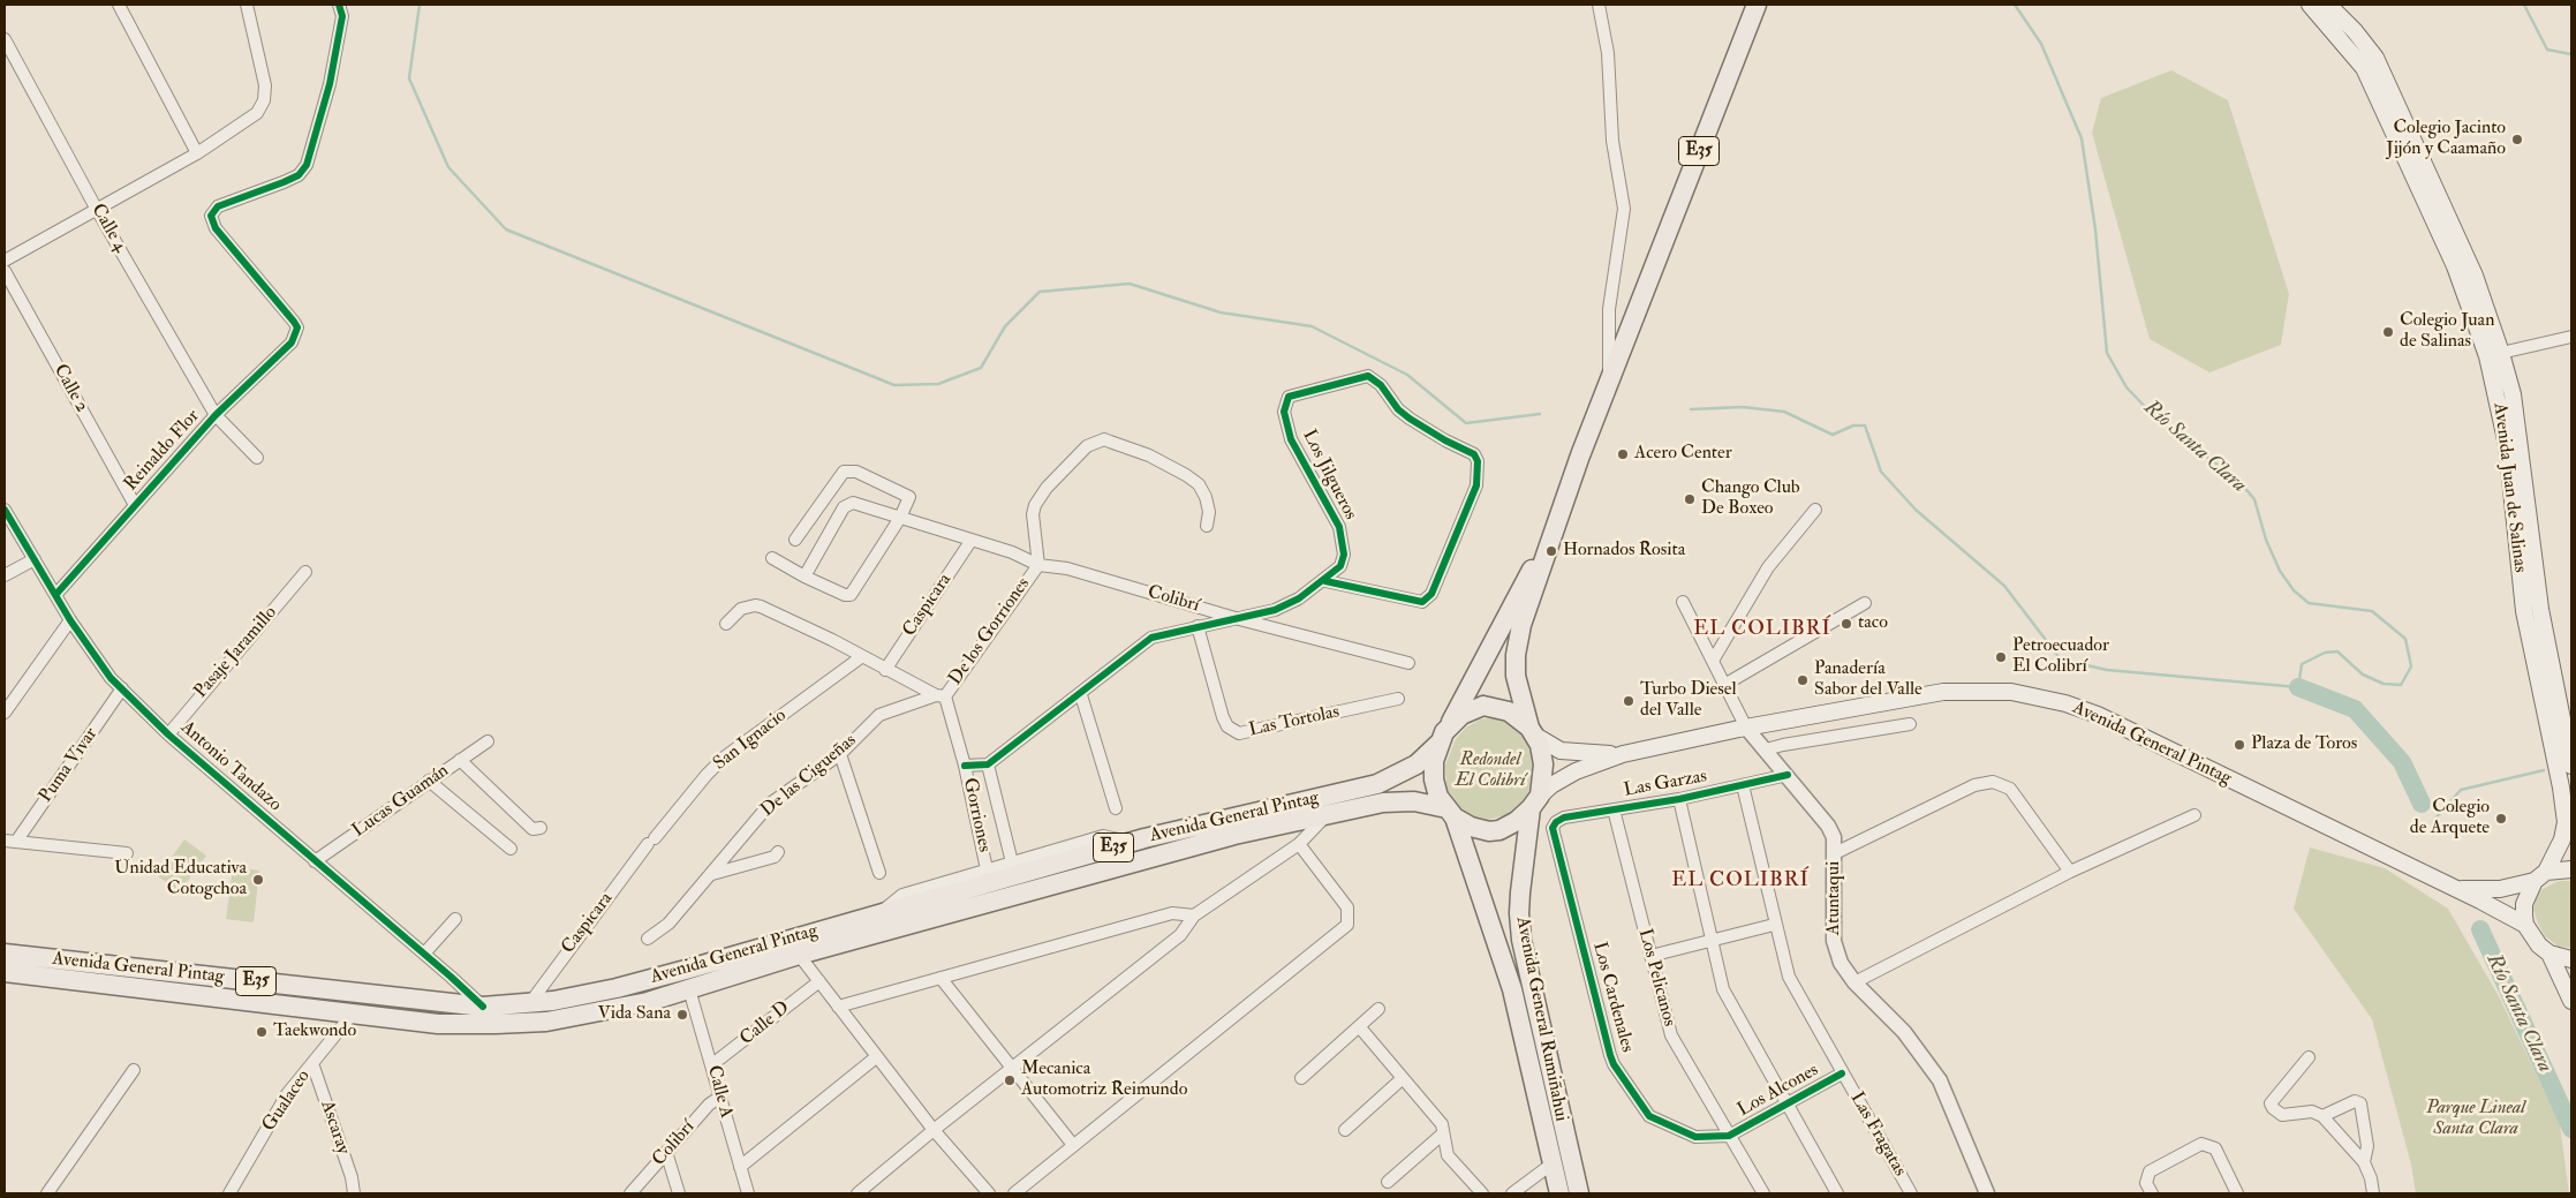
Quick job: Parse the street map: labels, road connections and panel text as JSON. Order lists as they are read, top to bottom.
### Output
{
  "streets": {
    "highway": ["E35", "Avenida General Pintag", "Avenida General Rumiñahui"],
    "main road": ["Avenida Juan de Salinas"],
    "street": [
      "Calle 4",
      "Calle 2",
      "Reinaldo Flor",
      "Los Jilgueros",
      "Colibrí",
      "Caspicara",
      "De los Gorriones",
      "Pasaje Jaramillo",
      "Las Tortolas",
      "San Ignacio",
      "Puma Vivar",
      "Antonio Tandazo",
      "De las Cigueñas",
      "Las Garzas",
      "Lucas Guamán",
      "Gorriones",
      "Atuntaqui",
      "Los Pelicanos",
      "Los Cardenales",
      "Calle D",
      "Los Alcones",
      "Calle A",
      "Gualaceo",
      "Ascaray",
      "Las Fragatas"
    ]
  },
  "crossings": [
    ["E35", "Avenida General Pintag"],
    ["E35", "Avenida General Rumiñahui"],
    ["Calle 4", "Reinaldo Flor"],
    ["Calle 2", "Reinaldo Flor"],
    ["Reinaldo Flor", "Antonio Tandazo"],
    ["Los Jilgueros", "Colibrí"],
    ["Los Jilgueros", "Las Tortolas"],
    ["Avenida Juan de Salinas", "Avenida General Pintag"],
    ["Colibrí", "De los Gorriones"],
    ["Colibrí", "Calle A"],
    ["Caspicara", "San Ignacio"],
    ["Caspicara", "Avenida General Pintag"],
    ["De los Gorriones", "De las Cigueñas"],
    ["De los Gorriones", "Gorriones"],
    ["Pasaje Jaramillo", "Antonio Tandazo"],
    ["Avenida General Pintag", "Antonio Tandazo"],
    ["Avenida General Pintag", "Atuntaqui"],
    ["Avenida General Pintag", "Avenida General Rumiñahui"],
    ["Avenida General Pintag", "Calle A"],
    ["Avenida General Pintag", "Gualaceo"],
    ["Puma Vivar", "Antonio Tandazo"],
    ["Antonio Tandazo", "Lucas Guamán"],
    ["De las Cigueñas", "Gorriones"],
    ["Las Garzas", "Atuntaqui"],
    ["Las Garzas", "Los Pelicanos"],
    ["Las Garzas", "Los Cardenales"],
    ["Las Garzas", "Las Fragatas"],
    ["Los Pelicanos", "Los Cardenales"],
    ["Los Pelicanos", "Los Alcones"],
    ["Los Cardenales", "Los Alcones"],
    ["Calle D", "Calle A"],
    ["Los Alcones", "Las Fragatas"],
    ["Gualaceo", "Ascaray"]
  ],
  "districts": ["EL COLIBRÍ", "EL COLIBRÍ"],
  "water": ["Río Santa Clara"],
  "parks": ["Redondel El Colibrí", "Parque Lineal Santa Clara"],
  "places": [
    "Colegio Jacinto Jijón y Caamaño",
    "Colegio Juan de Salinas",
    "Acero Center",
    "Chango Club De Boxeo",
    "Hornados Rosita",
    "taco",
    "Petroecuador El Colibrí",
    "Panadería Sabor del Valle",
    "Turbo Diesel del Valle",
    "Plaza de Toros",
    "Colegio de Arquete",
    "Unidad Educativa Cotogchoa",
    "Vida Sana",
    "Taekwondo",
    "Mecanica Automotriz Reimundo"
  ]
}
